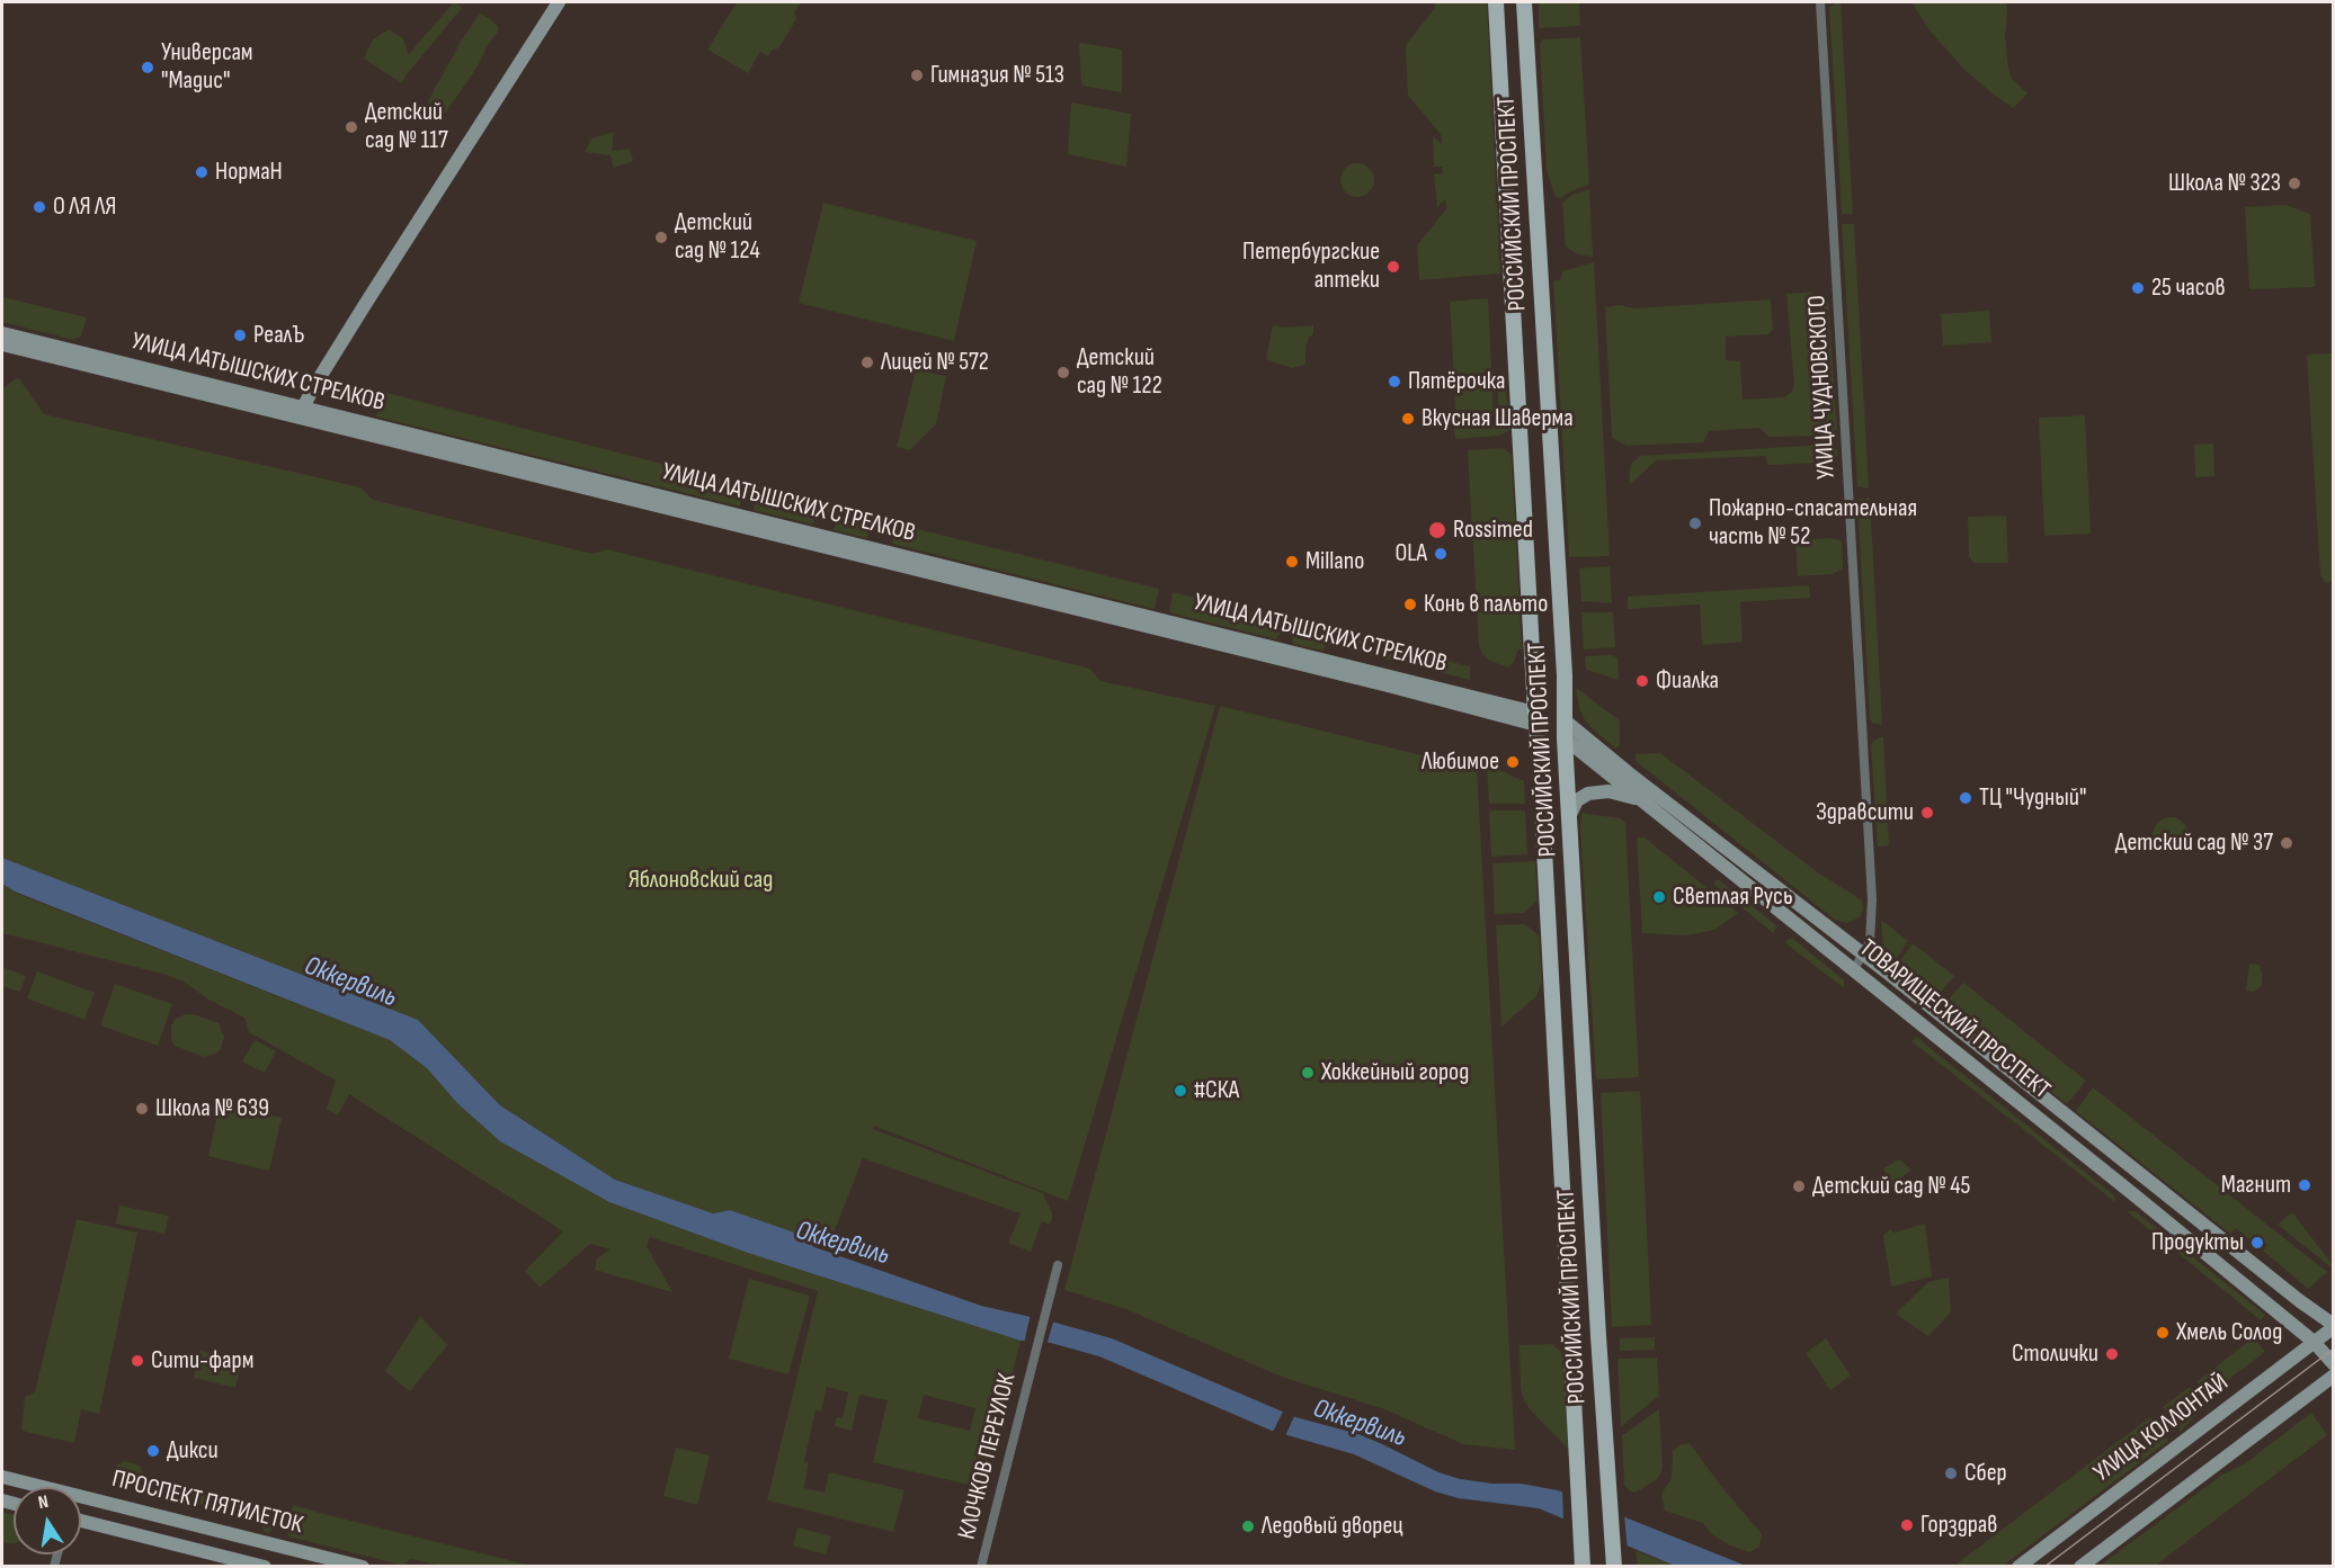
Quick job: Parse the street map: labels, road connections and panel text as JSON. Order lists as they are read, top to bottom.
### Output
{
  "streets": {
    "main road": ["РОССИЙСКИЙ ПРОСПЕКТ", "УЛИЦА ЛАТЫШСКИХ СТРЕЛКОВ", "ТОВАРИЩЕСКИЙ ПРОСПЕКТ"],
    "street": [
      "УЛИЦА ЧУДНОВСКОГО",
      "УЛИЦА КОЛЛОНТАЙ",
      "КЛОЧКОВ ПЕРЕУЛОК",
      "ПРОСПЕКТ ПЯТИЛЕТОК"
    ]
  },
  "crossings": [
    ["РОССИЙСКИЙ ПРОСПЕКТ", "УЛИЦА ЛАТЫШСКИХ СТРЕЛКОВ"],
    ["РОССИЙСКИЙ ПРОСПЕКТ", "ТОВАРИЩЕСКИЙ ПРОСПЕКТ"],
    ["УЛИЦА ЛАТЫШСКИХ СТРЕЛКОВ", "ТОВАРИЩЕСКИЙ ПРОСПЕКТ"],
    ["УЛИЦА ЧУДНОВСКОГО", "ТОВАРИЩЕСКИЙ ПРОСПЕКТ"],
    ["ТОВАРИЩЕСКИЙ ПРОСПЕКТ", "УЛИЦА КОЛЛОНТАЙ"]
  ],
  "water": ["Оккервиль"],
  "parks": ["Яблоновский сад"],
  "places": [
    "Универсам \"Мадис\"",
    "Гимназия № 513",
    "Детский сад № 117",
    "НормаН",
    "Школа № 323",
    "О ЛЯ ЛЯ",
    "Детский сад № 124",
    "Петербургские аптеки",
    "25 часов",
    "РеалЪ",
    "Лицей № 572",
    "Детский сад № 122",
    "Пятёрочка",
    "Вкусная Шаверма",
    "Пожарно-спасательная часть № 52",
    "Rossimed",
    "OLA",
    "Millano",
    "Конь в пальто",
    "Фиалка",
    "Любимое",
    "ТЦ \"Чудный\"",
    "Здравсити",
    "Детский сад № 37",
    "Светлая Русь",
    "Хоккейный город",
    "#СКА",
    "Школа № 639",
    "Магнит",
    "Детский сад № 45",
    "Продукты",
    "Хмель Солод",
    "Столички",
    "Сити-фарм",
    "Дикси",
    "Сбер",
    "Горздрав",
    "Ледовый дворец"
  ],
  "north": "top"
}
